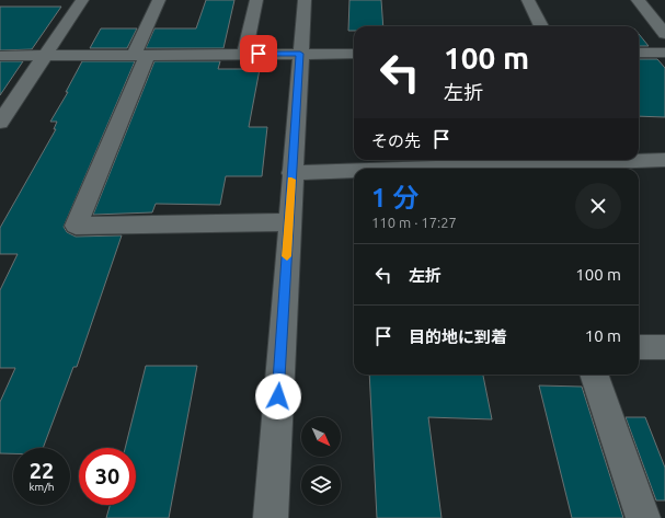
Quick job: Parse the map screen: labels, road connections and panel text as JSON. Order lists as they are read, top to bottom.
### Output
{
  "north": "bottom right",
  "page": {
    "turn": ["100 m", "左折"],
    "then": "その先",
    "heading": ["1 分", "110 m · 17:27"],
    "list": [
      {
        "name": "左折",
        "value": "100 m"
      },
      {
        "name": "目的地に到着",
        "value": "10 m"
      }
    ],
    "speed": "22 km/h",
    "limit": "30"
  }
}
